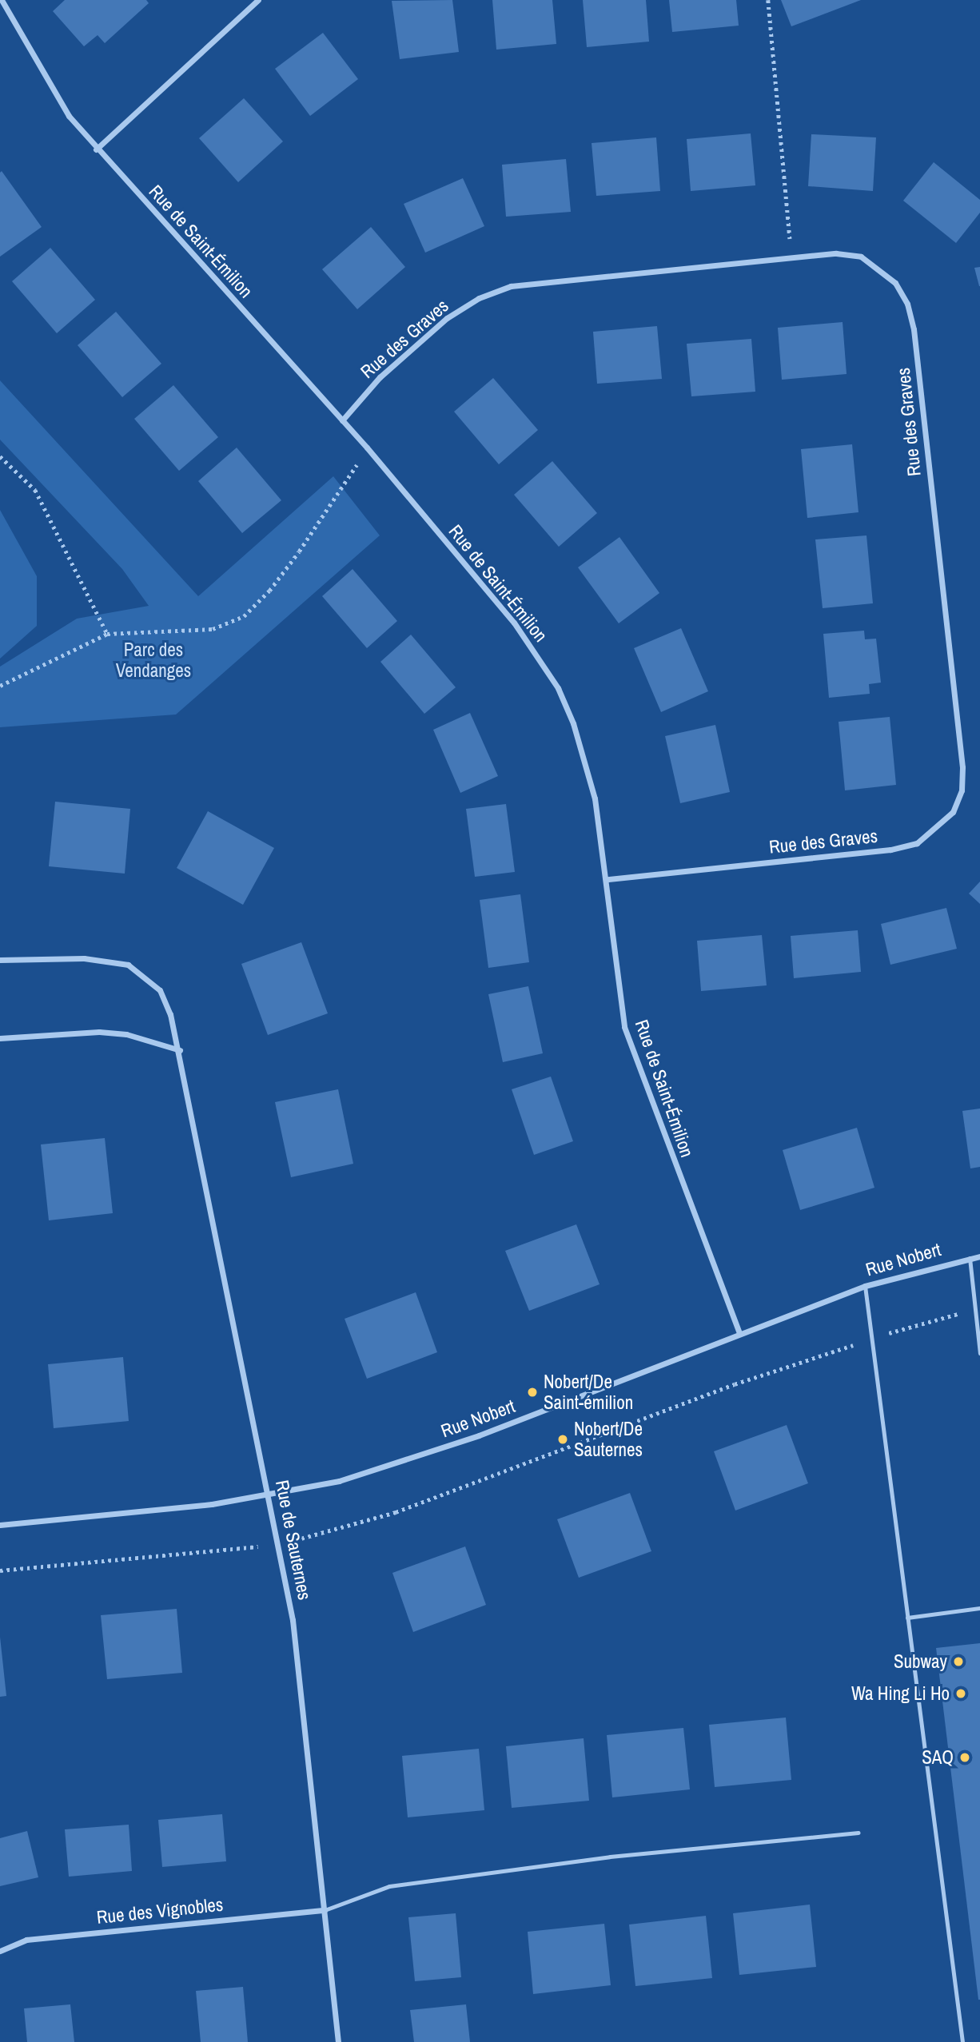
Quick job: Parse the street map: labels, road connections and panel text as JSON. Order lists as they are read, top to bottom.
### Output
{
  "streets": {
    "street": [
      "Rue de Saint-Émilion",
      "Rue des Graves",
      "Rue Nobert",
      "Rue de Sauternes",
      "Rue des Vignobles"
    ]
  },
  "crossings": [
    ["Rue de Saint-Émilion", "Rue des Graves"],
    ["Rue de Saint-Émilion", "Rue Nobert"],
    ["Rue Nobert", "Rue de Sauternes"],
    ["Rue de Sauternes", "Rue des Vignobles"]
  ],
  "parks": ["Parc des Vendanges"],
  "places": [
    "Nobert/De Saint-émilion",
    "Nobert/De Sauternes",
    "Subway",
    "Wa Hing Li Ho",
    "SAQ"
  ]
}
